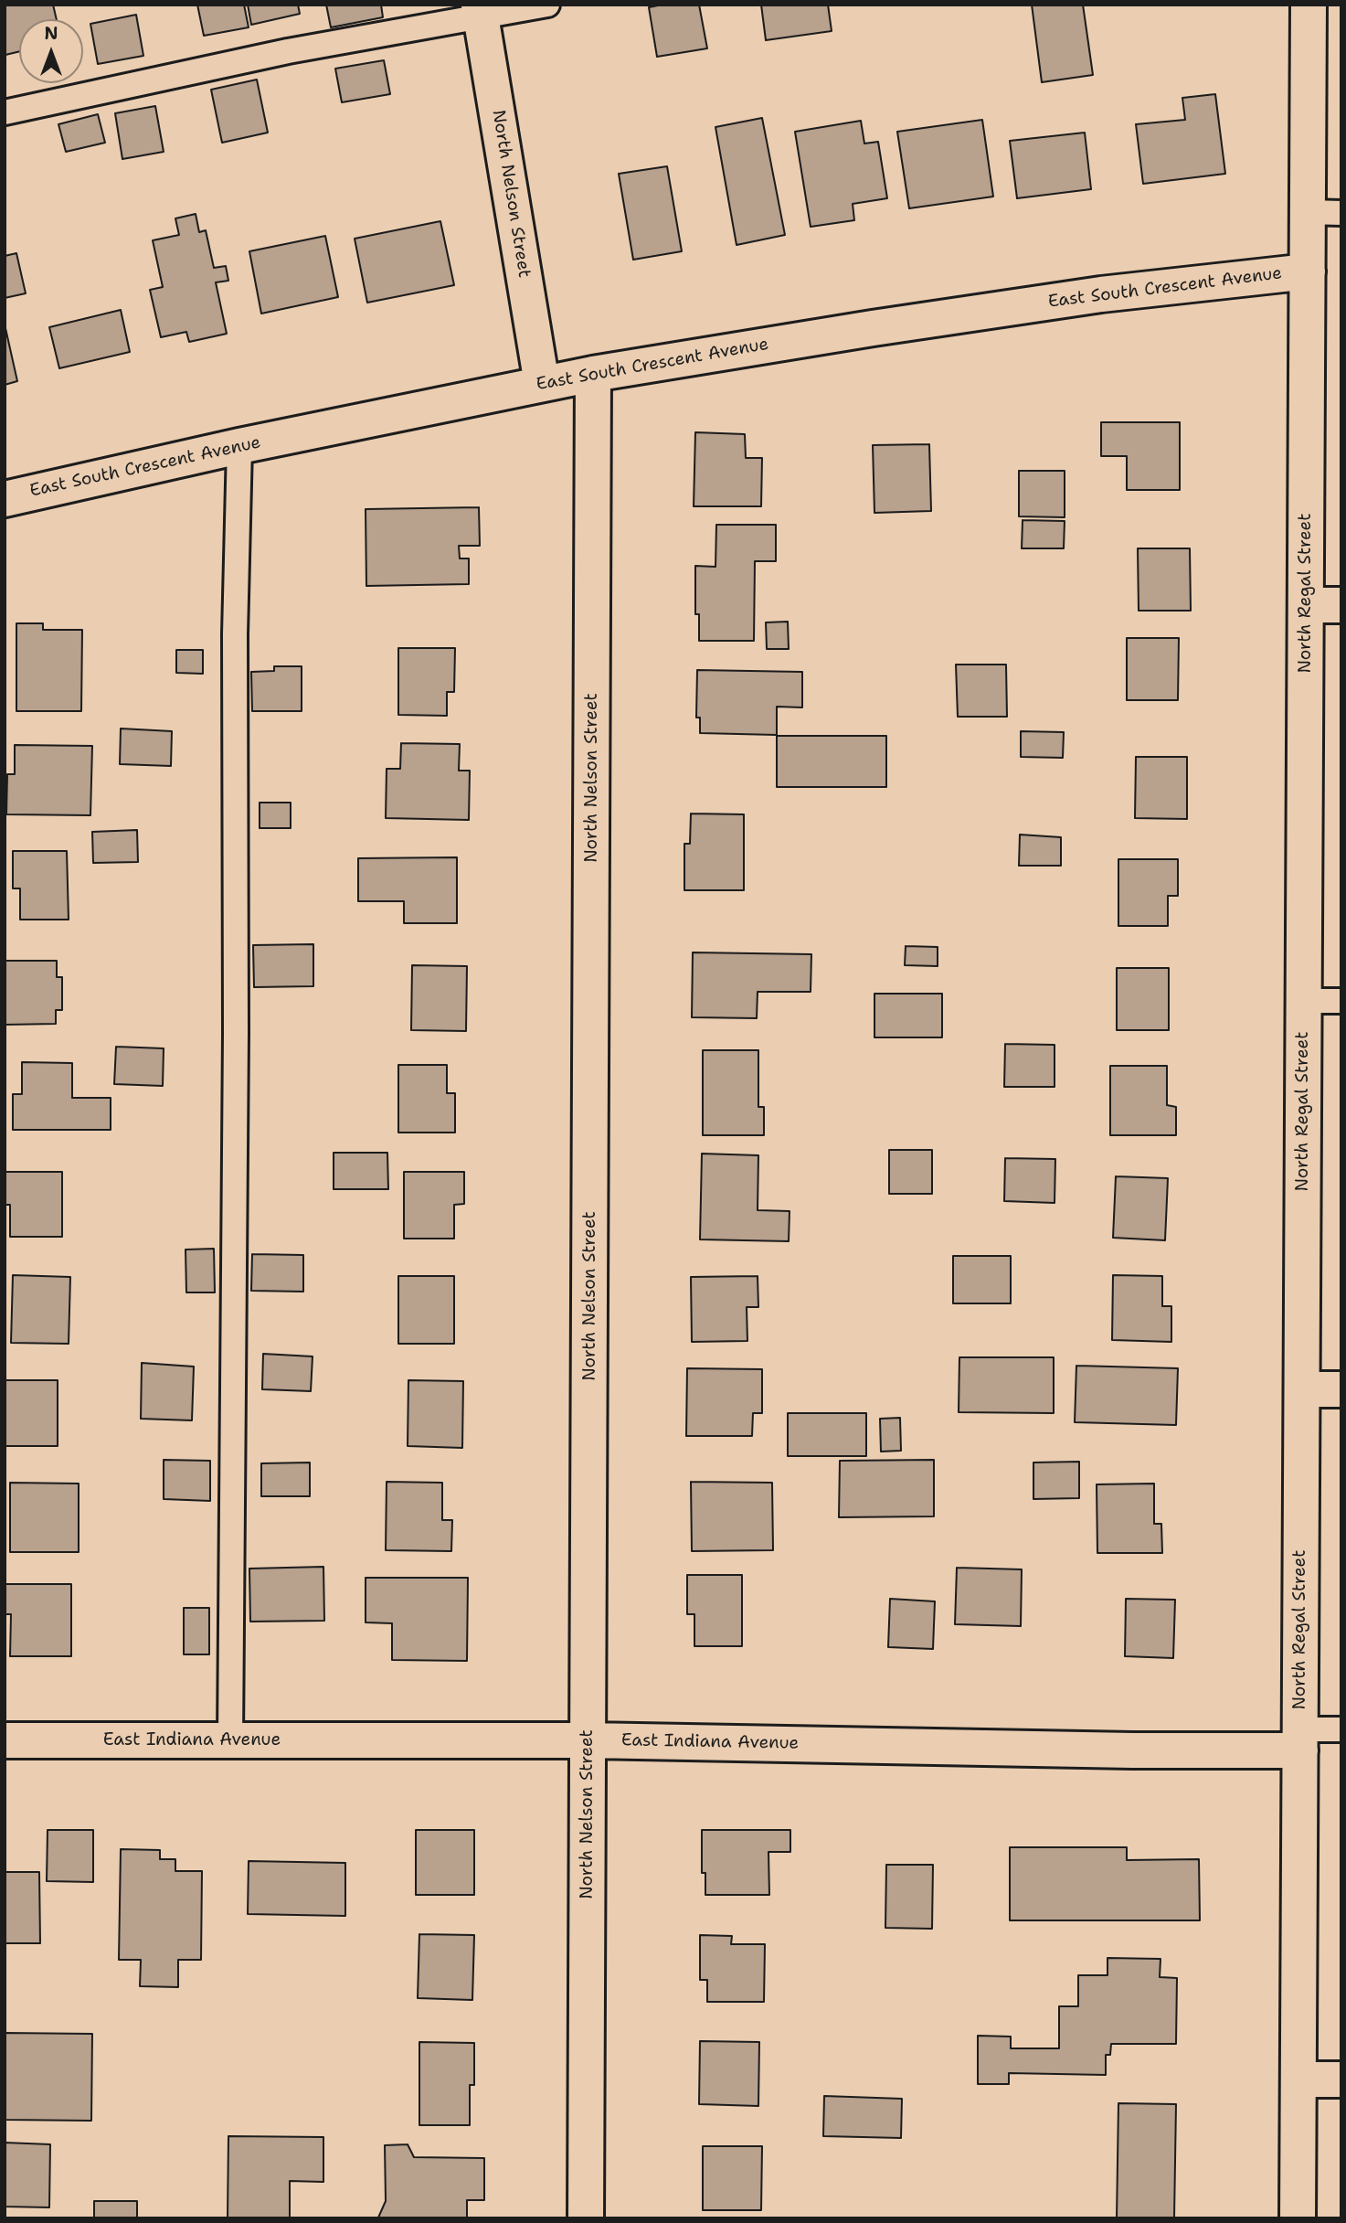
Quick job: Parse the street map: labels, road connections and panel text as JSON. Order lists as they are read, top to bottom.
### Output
{
  "streets": {
    "street": [
      "North Nelson Street",
      "East South Crescent Avenue",
      "North Regal Street",
      "East Indiana Avenue"
    ]
  },
  "crossings": [
    ["North Nelson Street", "East South Crescent Avenue"],
    ["North Nelson Street", "East Indiana Avenue"],
    ["East South Crescent Avenue", "North Regal Street"],
    ["North Regal Street", "East Indiana Avenue"]
  ],
  "north": "top"
}
